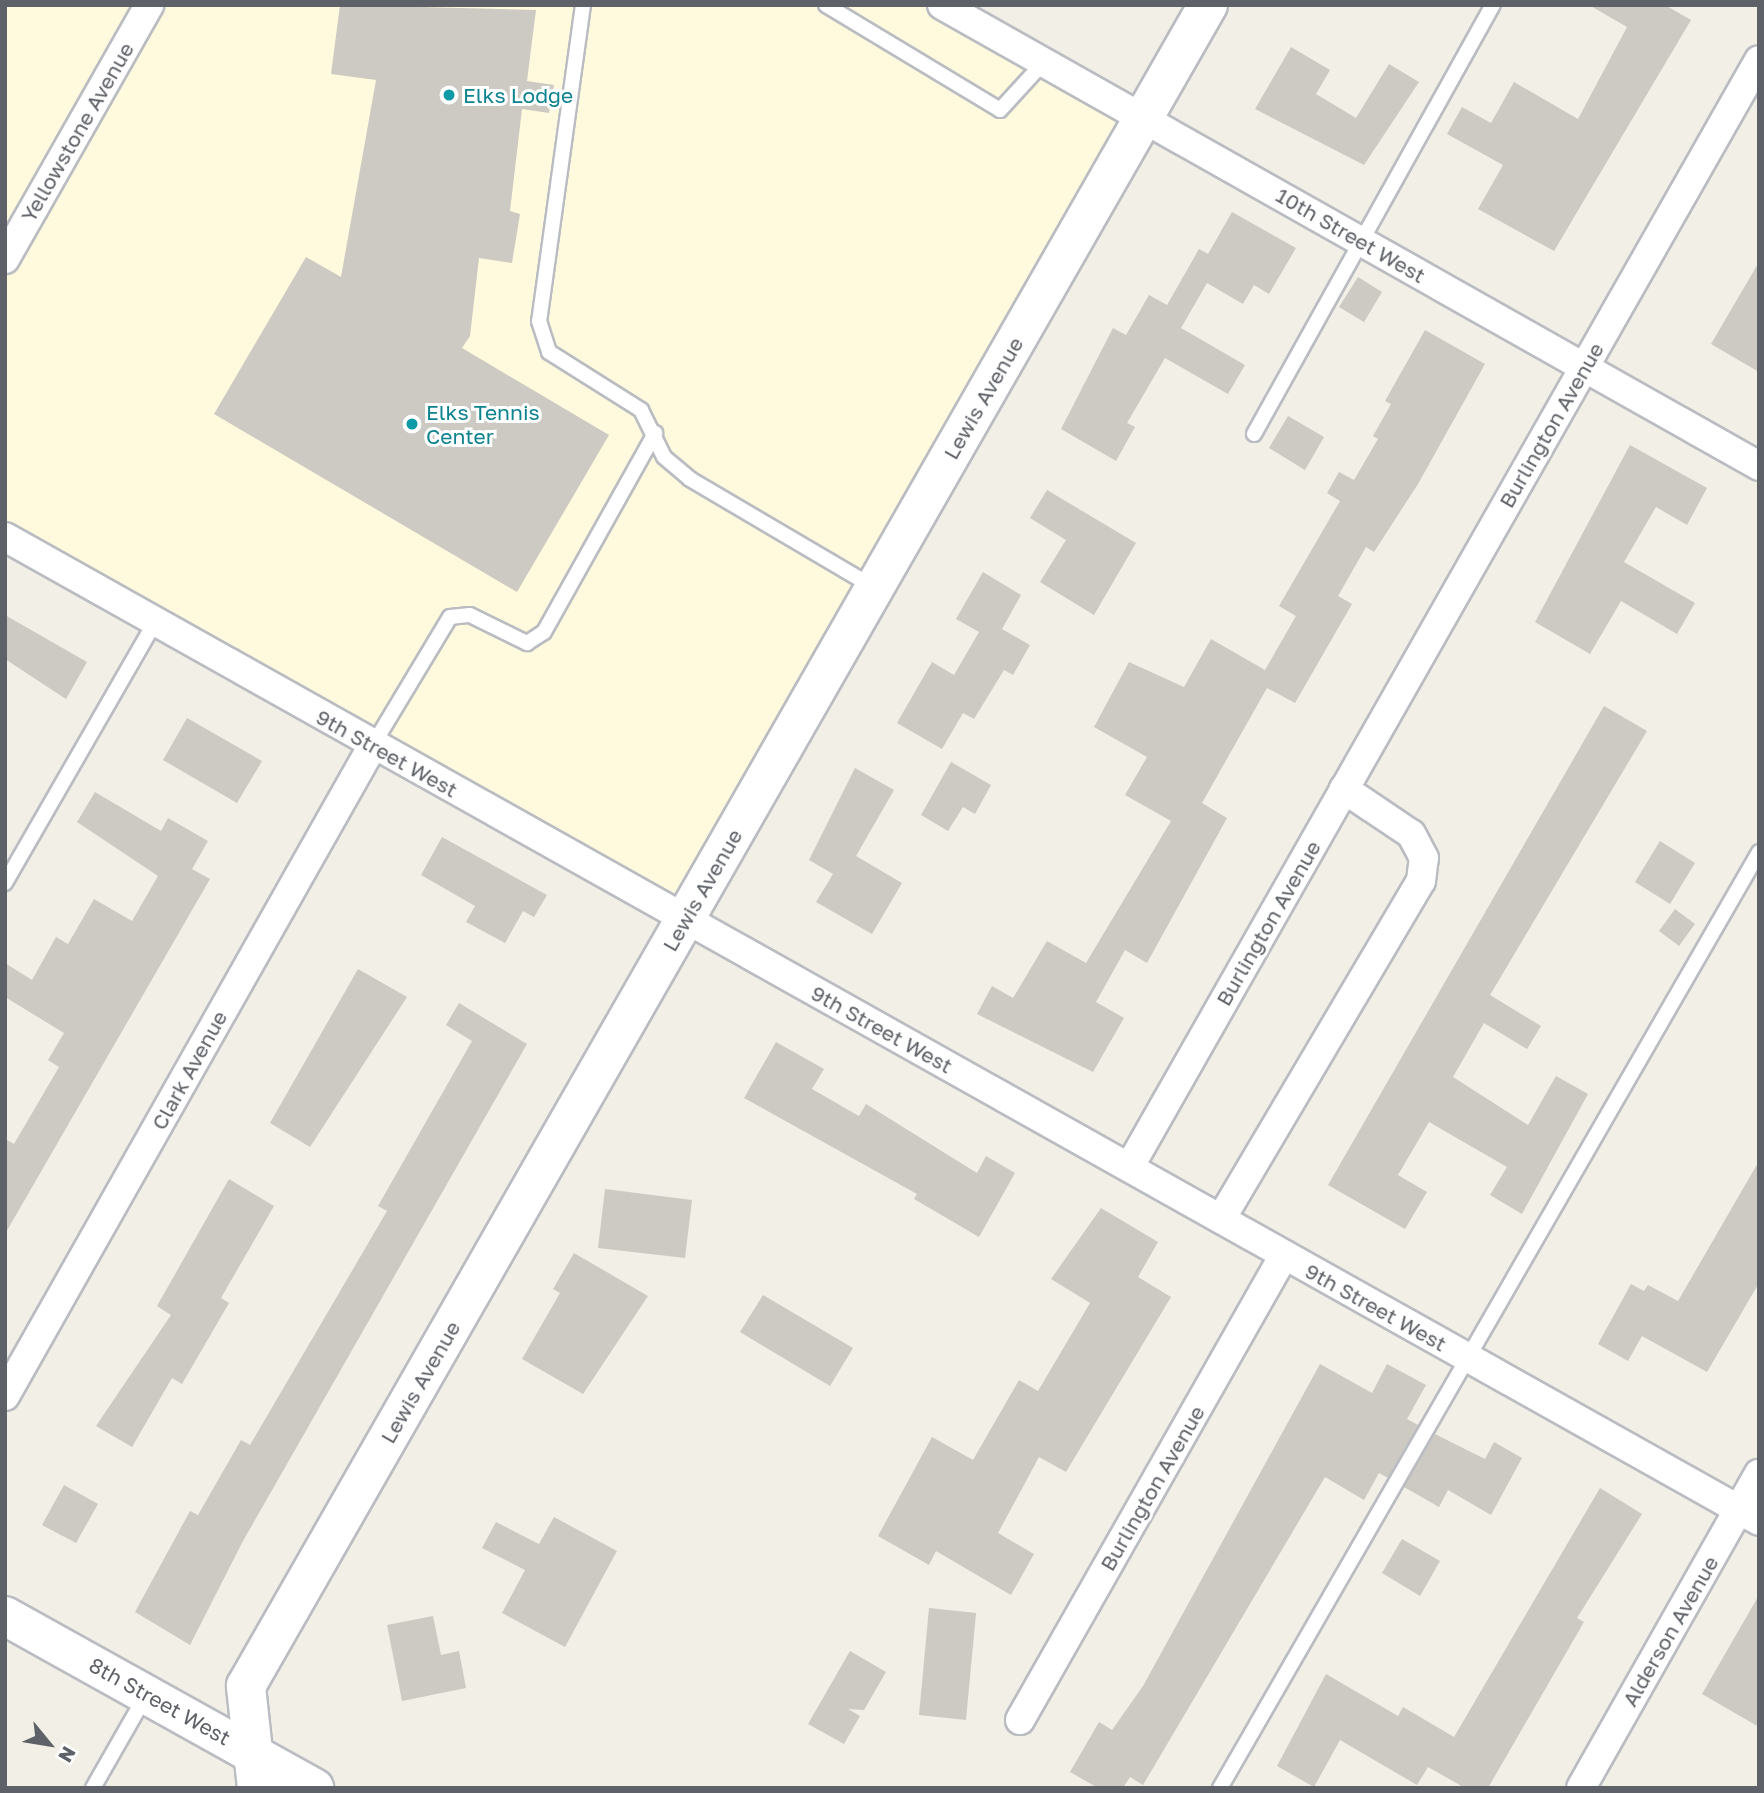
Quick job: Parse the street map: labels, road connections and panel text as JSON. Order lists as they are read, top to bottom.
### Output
{
  "streets": {
    "street": [
      "Yellowstone Avenue",
      "10th Street West",
      "Lewis Avenue",
      "Burlington Avenue",
      "9th Street West",
      "Clark Avenue",
      "Alderson Avenue",
      "8th Street West"
    ]
  },
  "crossings": [
    ["10th Street West", "Lewis Avenue"],
    ["10th Street West", "Burlington Avenue"],
    ["Lewis Avenue", "9th Street West"],
    ["Lewis Avenue", "8th Street West"],
    ["Burlington Avenue", "9th Street West"],
    ["9th Street West", "Clark Avenue"],
    ["9th Street West", "Alderson Avenue"]
  ],
  "places": ["Elks Lodge", "Elks Tennis Center"],
  "north": "bottom right"
}
